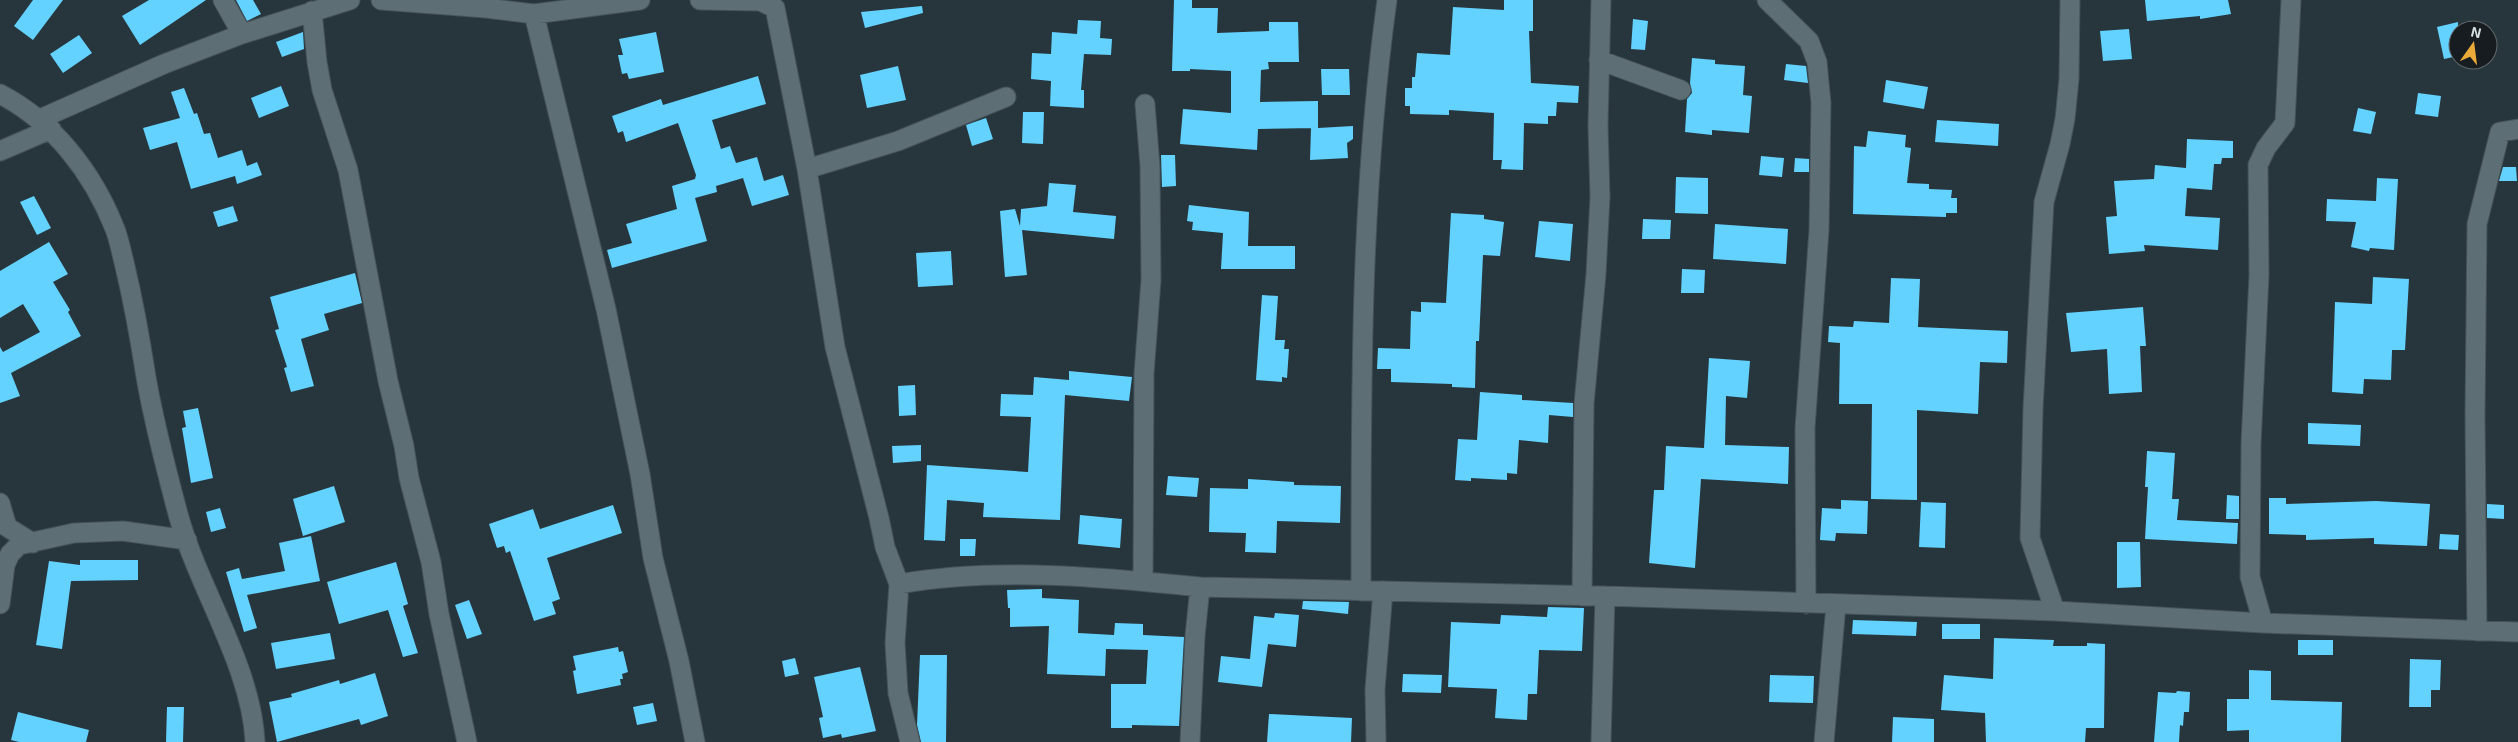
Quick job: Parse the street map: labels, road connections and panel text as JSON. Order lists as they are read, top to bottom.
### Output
{
  "north": "top"
}
